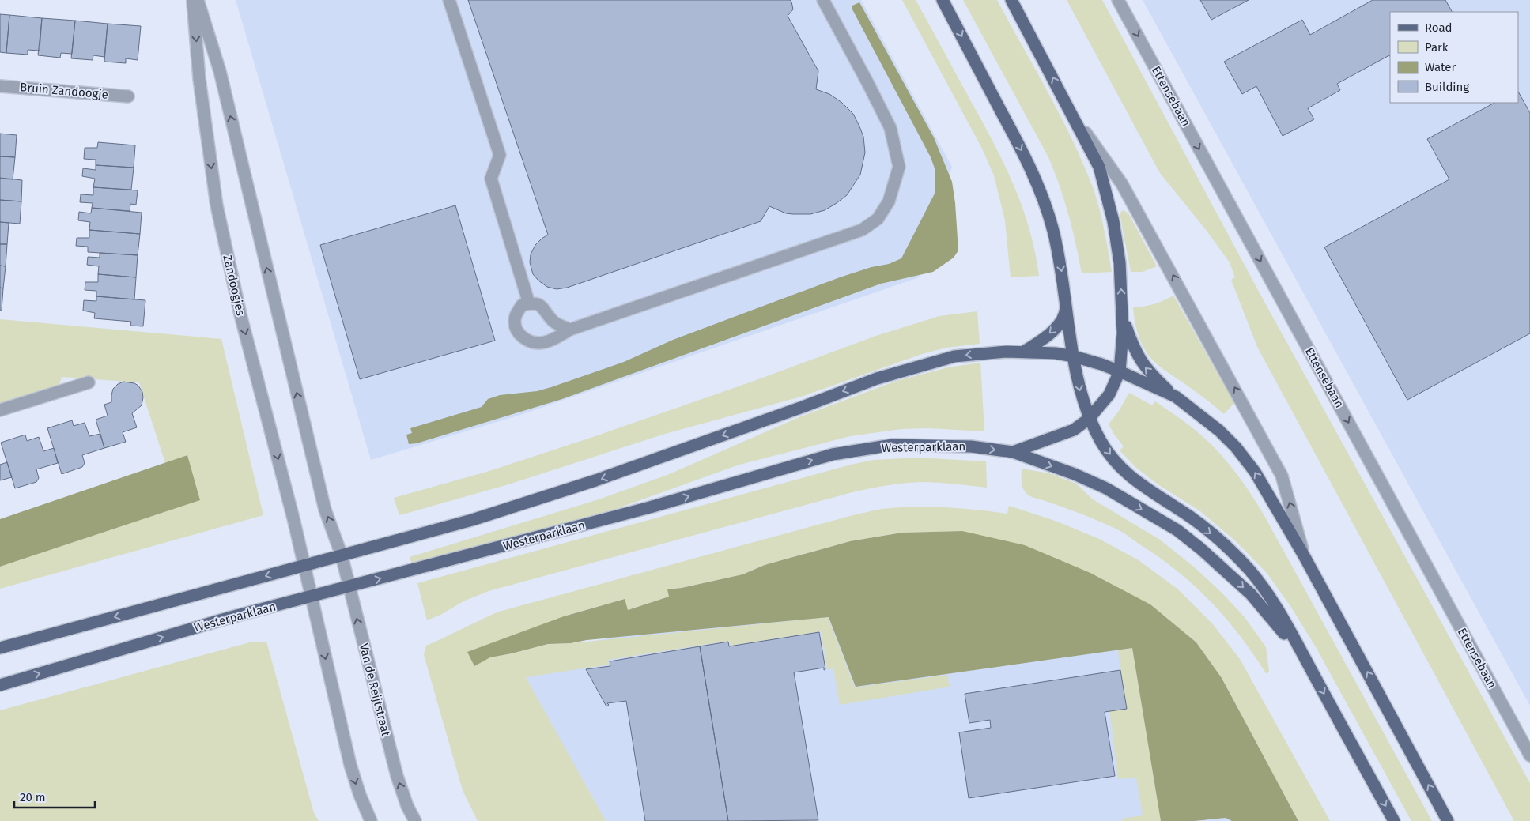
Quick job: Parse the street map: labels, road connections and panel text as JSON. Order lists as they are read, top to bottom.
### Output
{
  "streets": {
    "main road": ["Westerparklaan"],
    "street": [
      "Bruin Zandoogje",
      "Ettensebaan",
      "Zandoogjes",
      "Van de Reijtstraat"
    ]
  },
  "crossings": [
    ["Westerparklaan", "Van de Reijtstraat"]
  ],
  "legend": [
    "Road",
    "Park",
    "Water",
    "Building"
  ],
  "scale_bar": "20 m"
}
